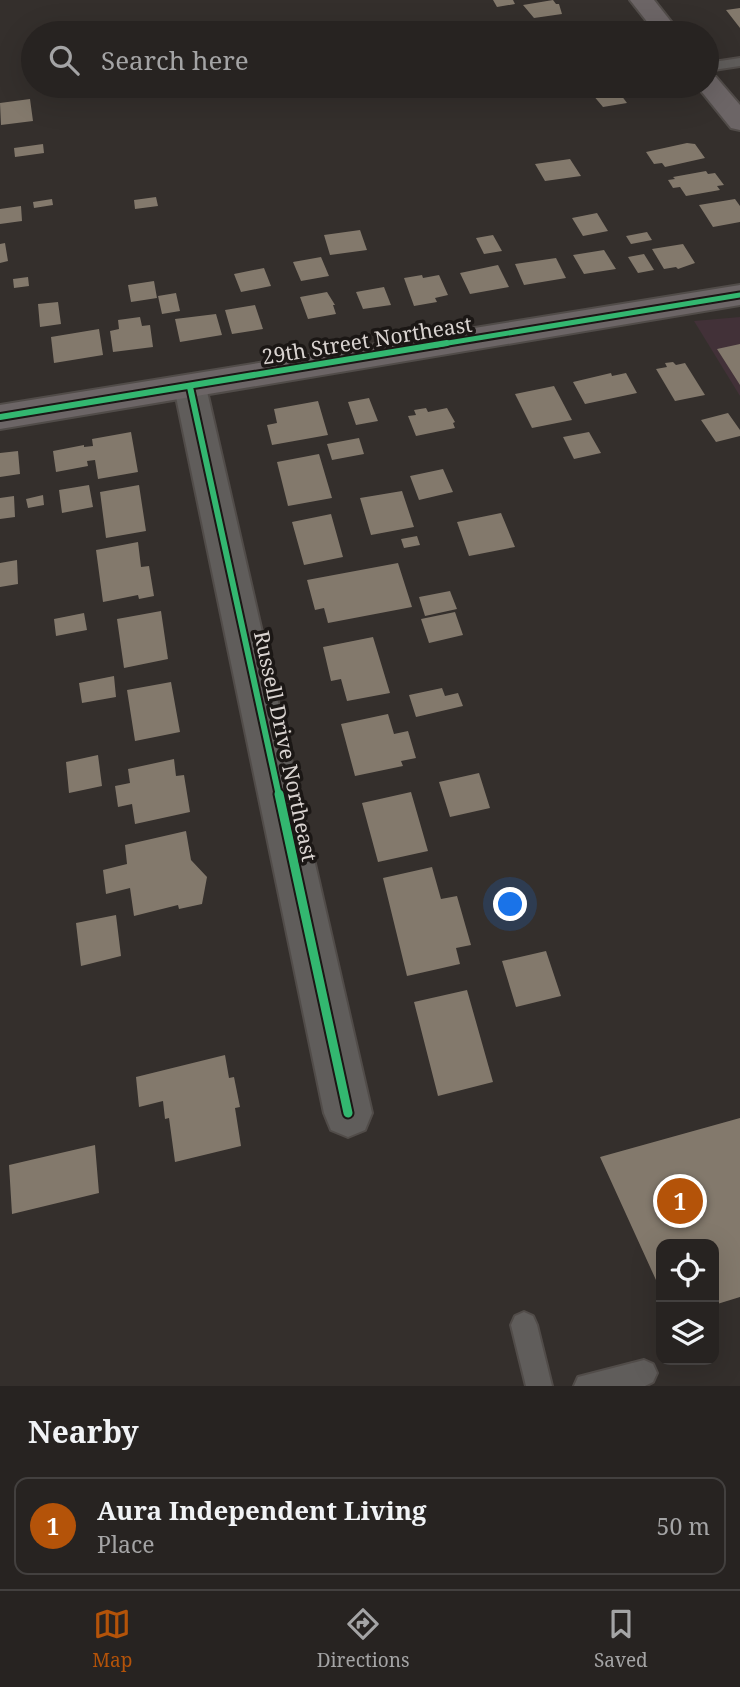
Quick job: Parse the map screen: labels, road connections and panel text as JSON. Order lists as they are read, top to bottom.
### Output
{
  "streets": {
    "main road": ["29th Street Northeast"],
    "street": ["Russell Drive Northeast"]
  },
  "crossings": [
    ["29th Street Northeast", "Russell Drive Northeast"]
  ],
  "page": {
    "search": "Search here",
    "pins": "1",
    "heading": "Nearby",
    "list": [
      {
        "mark": "1",
        "name": "Aura Independent Living",
        "note": "Place",
        "value": "50 m"
      }
    ],
    "nav": ["Map", "Directions", "Saved"]
  }
}
